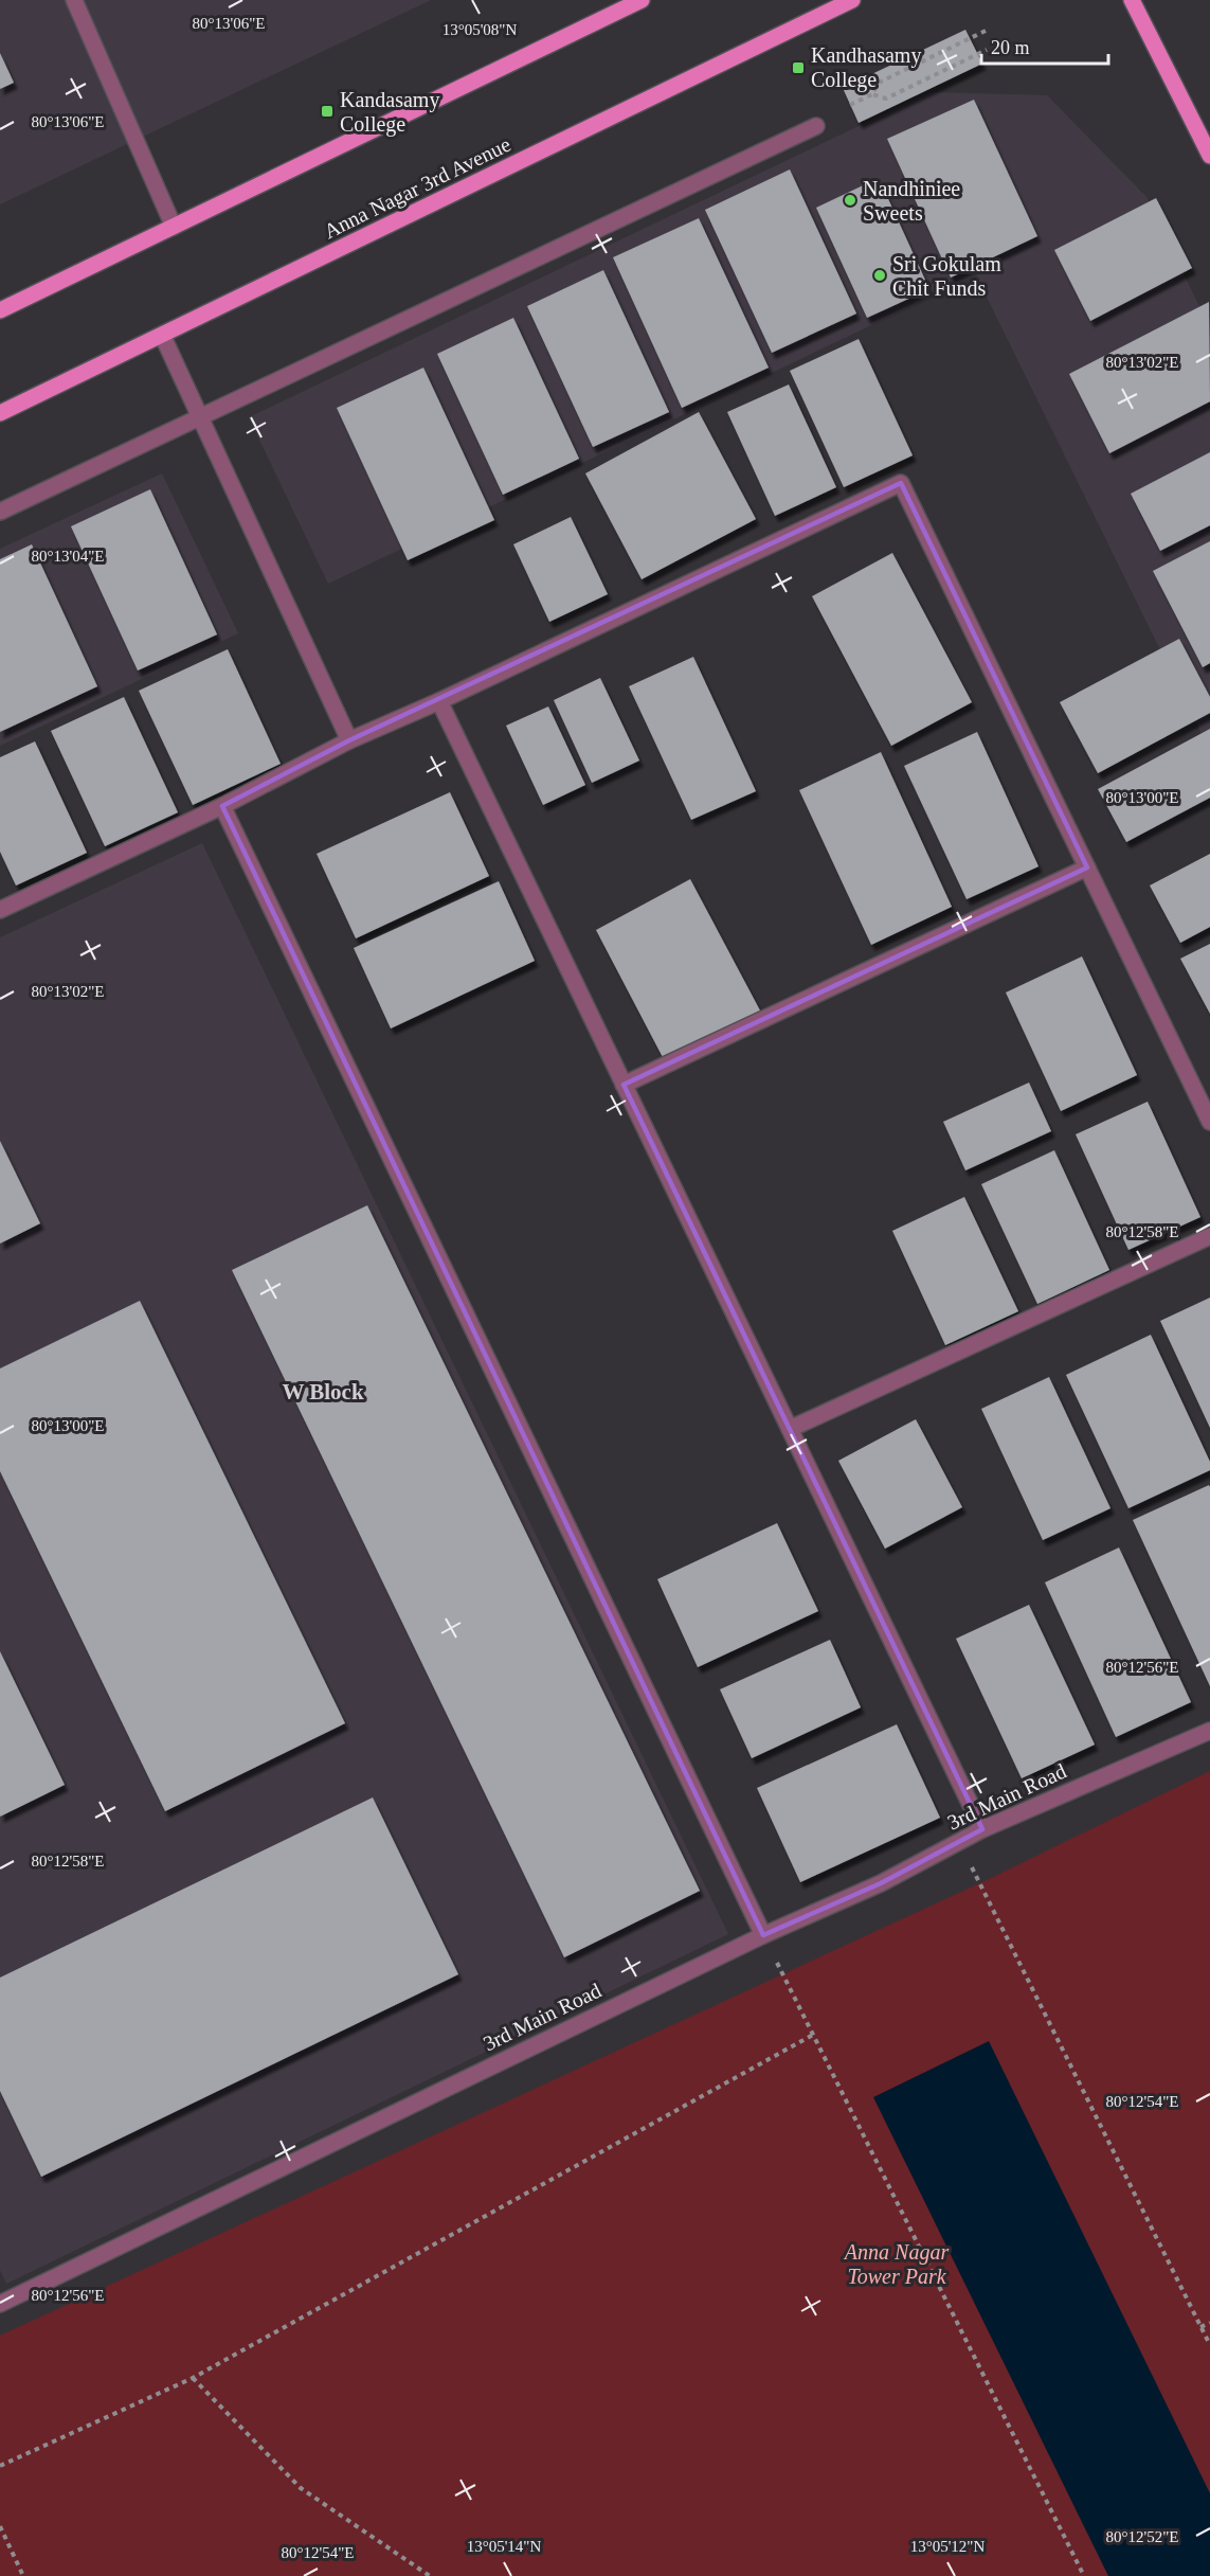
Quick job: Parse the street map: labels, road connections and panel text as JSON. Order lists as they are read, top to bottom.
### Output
{
  "streets": {
    "main road": ["Anna Nagar 3rd Avenue"],
    "street": ["3rd Main Road"]
  },
  "districts": ["W Block"],
  "parks": ["Anna Nagar Tower Park"],
  "places": {
    "transit": ["Kandhasamy College", "Kandasamy College"],
    "other": ["Nandhiniee Sweets", "Sri Gokulam Chit Funds"]
  },
  "scale_bar": "20 m",
  "coordinates": [
    "80°13'06\"E",
    "13°05'08\"N",
    "80°13'02\"E",
    "80°13'04\"E",
    "80°13'00\"E",
    "80°12'58\"E",
    "80°12'56\"E",
    "80°12'54\"E",
    "80°12'52\"E",
    "13°05'14\"N",
    "13°05'12\"N"
  ]
}
